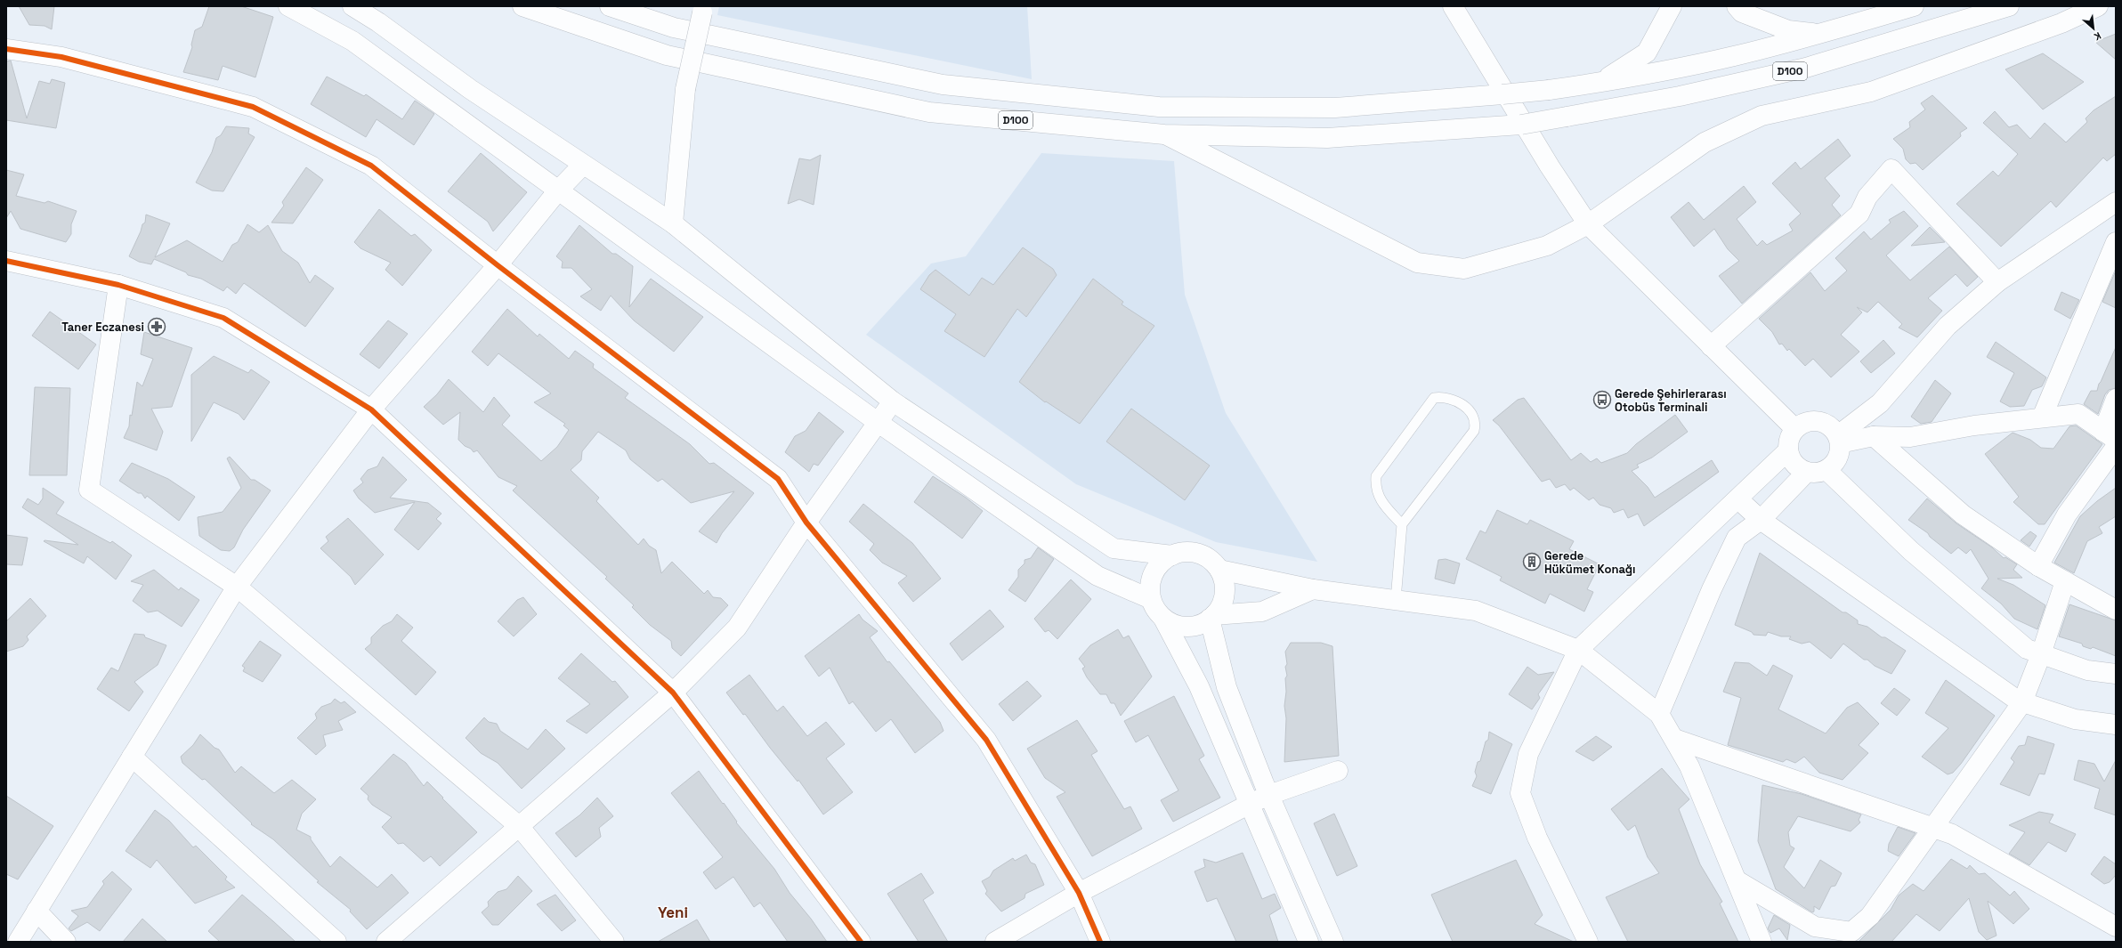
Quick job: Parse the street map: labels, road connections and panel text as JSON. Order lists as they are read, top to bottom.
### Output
{
  "streets": {
    "main road": ["D100"]
  },
  "districts": ["Yeni"],
  "places": {
    "pharmacy": ["Taner Eczanesi"],
    "bus stop": ["Gerede Şehirlerarası Otobüs Terminali"],
    "building": ["Gerede Hükümet Konağı"]
  },
  "north": "bottom right"
}
